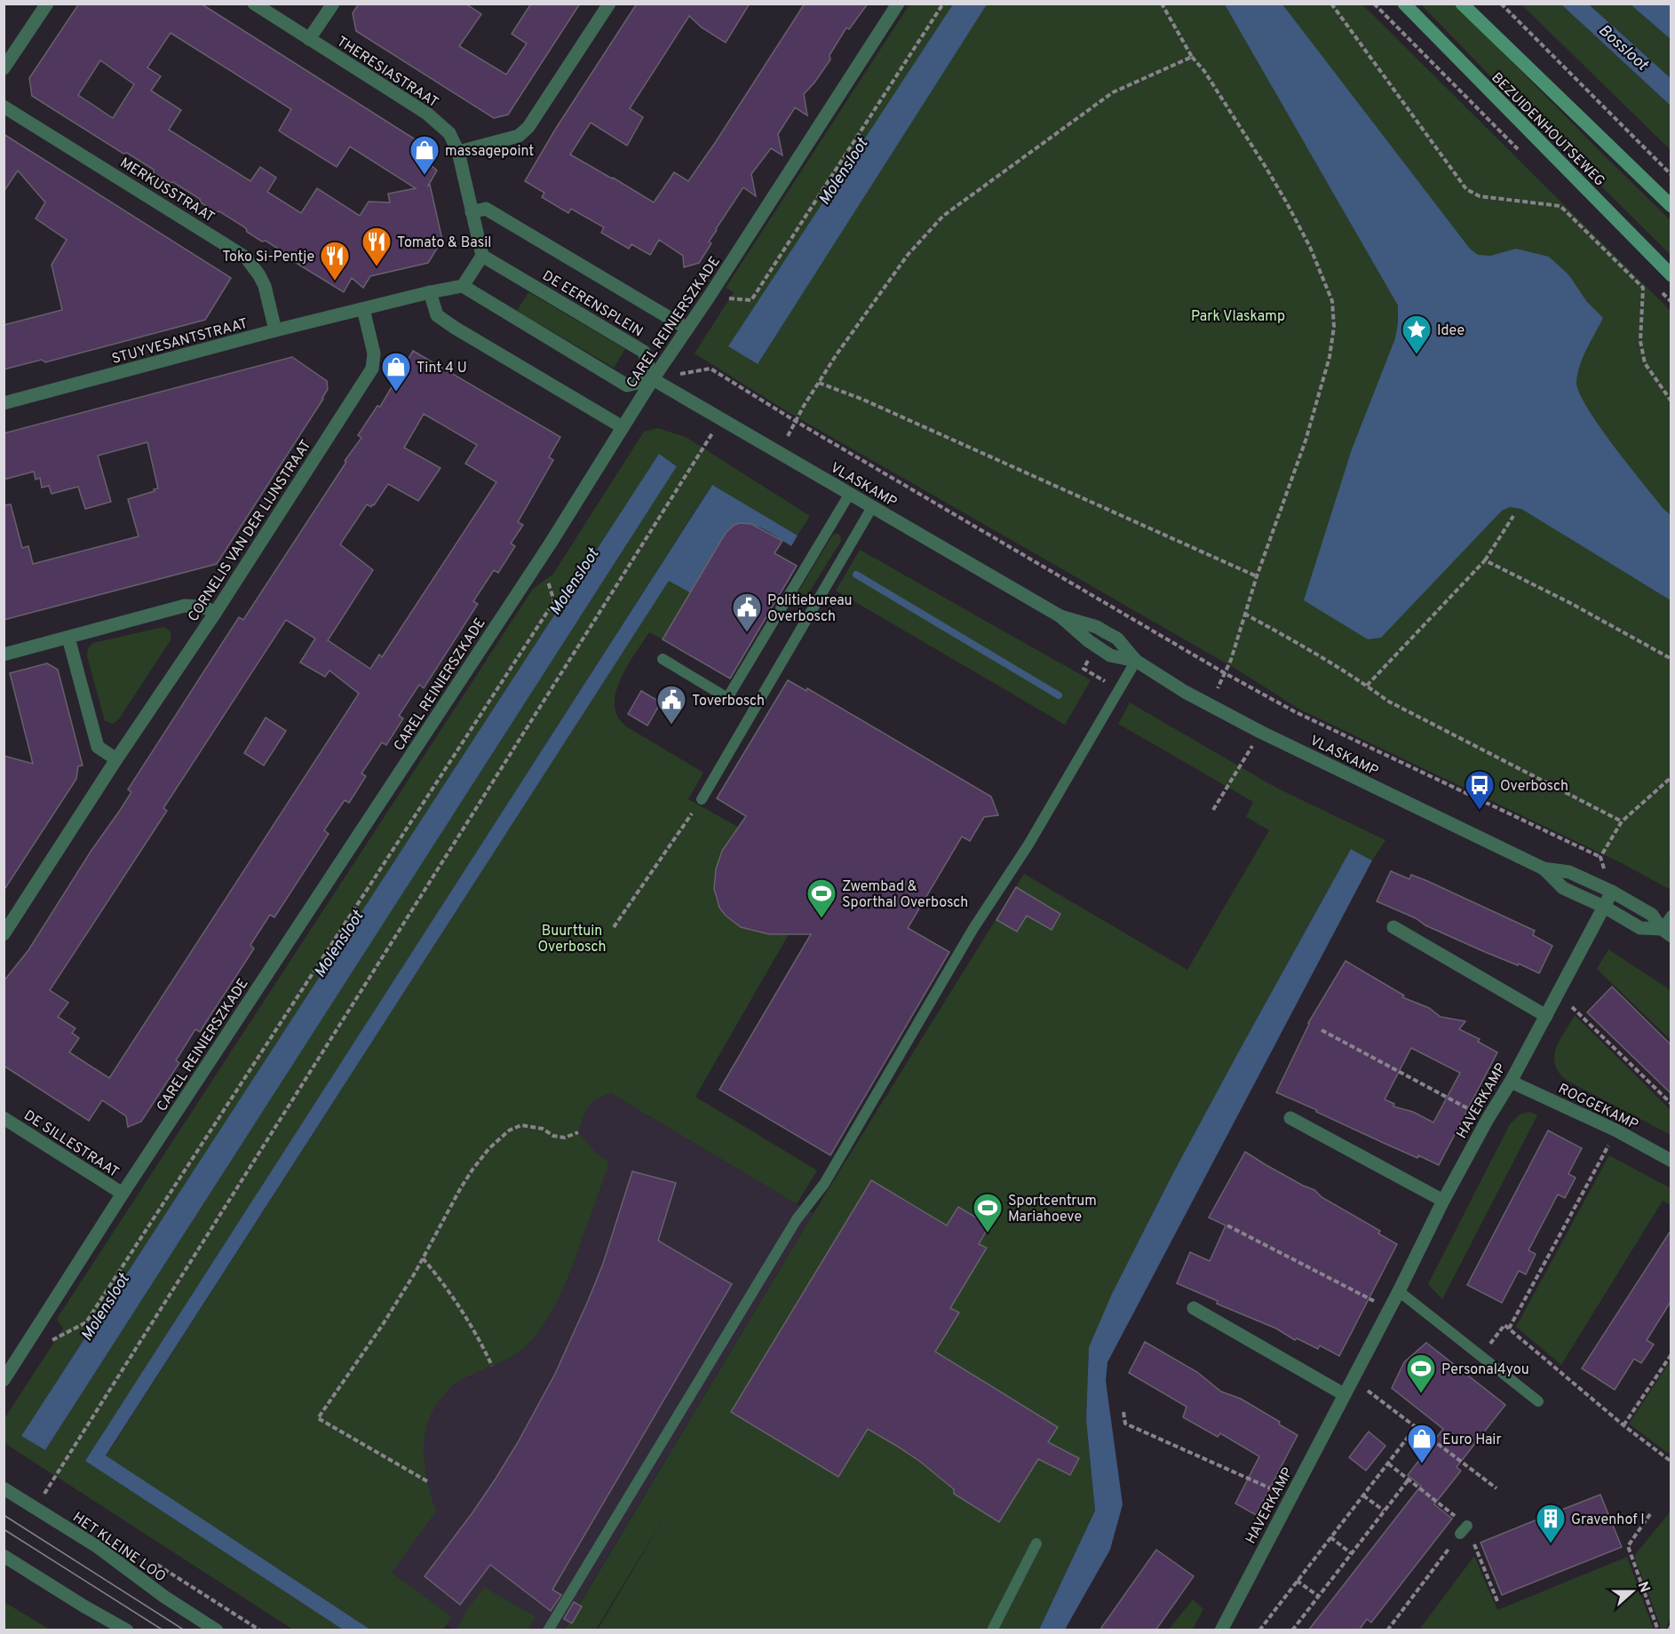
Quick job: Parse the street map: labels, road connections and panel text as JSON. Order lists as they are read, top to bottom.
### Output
{
  "streets": {
    "main road": ["BEZUIDENHOUTSEWEG"],
    "street": [
      "THERESIASTRAAT",
      "MERKUSSTRAAT",
      "DE EERENSPLEIN",
      "CAREL REINIERSZKADE",
      "STUYVESANTSTRAAT",
      "VLASKAMP",
      "CORNELIS VAN DER LIJNSTRAAT",
      "HAVERKAMP",
      "ROGGEKAMP",
      "DE SILLESTRAAT",
      "HET KLEINE LOO"
    ]
  },
  "crossings": [
    ["THERESIASTRAAT", "DE EERENSPLEIN"],
    ["MERKUSSTRAAT", "STUYVESANTSTRAAT"],
    ["DE EERENSPLEIN", "CAREL REINIERSZKADE"],
    ["DE EERENSPLEIN", "VLASKAMP"],
    ["CAREL REINIERSZKADE", "VLASKAMP"],
    ["CAREL REINIERSZKADE", "DE SILLESTRAAT"],
    ["STUYVESANTSTRAAT", "CORNELIS VAN DER LIJNSTRAAT"],
    ["VLASKAMP", "HAVERKAMP"],
    ["HAVERKAMP", "ROGGEKAMP"]
  ],
  "water": ["Bossloot", "Molensloot"],
  "parks": ["Park Vlaskamp", "Buurttuin Overbosch"],
  "places": {
    "shop": ["massagepoint", "Tint 4 U", "Euro Hair"],
    "restaurant": ["Tomato & Basil", "Toko Si-Pentje"],
    "place": ["Idee"],
    "public building": ["Politiebureau Overbosch", "Toverbosch"],
    "bus stop": ["Overbosch"],
    "sports": ["Zwembad & Sporthal Overbosch", "Sportcentrum Mariahoeve", "Personal4you"],
    "building": ["Gravenhof I"]
  },
  "north": "right"
}
